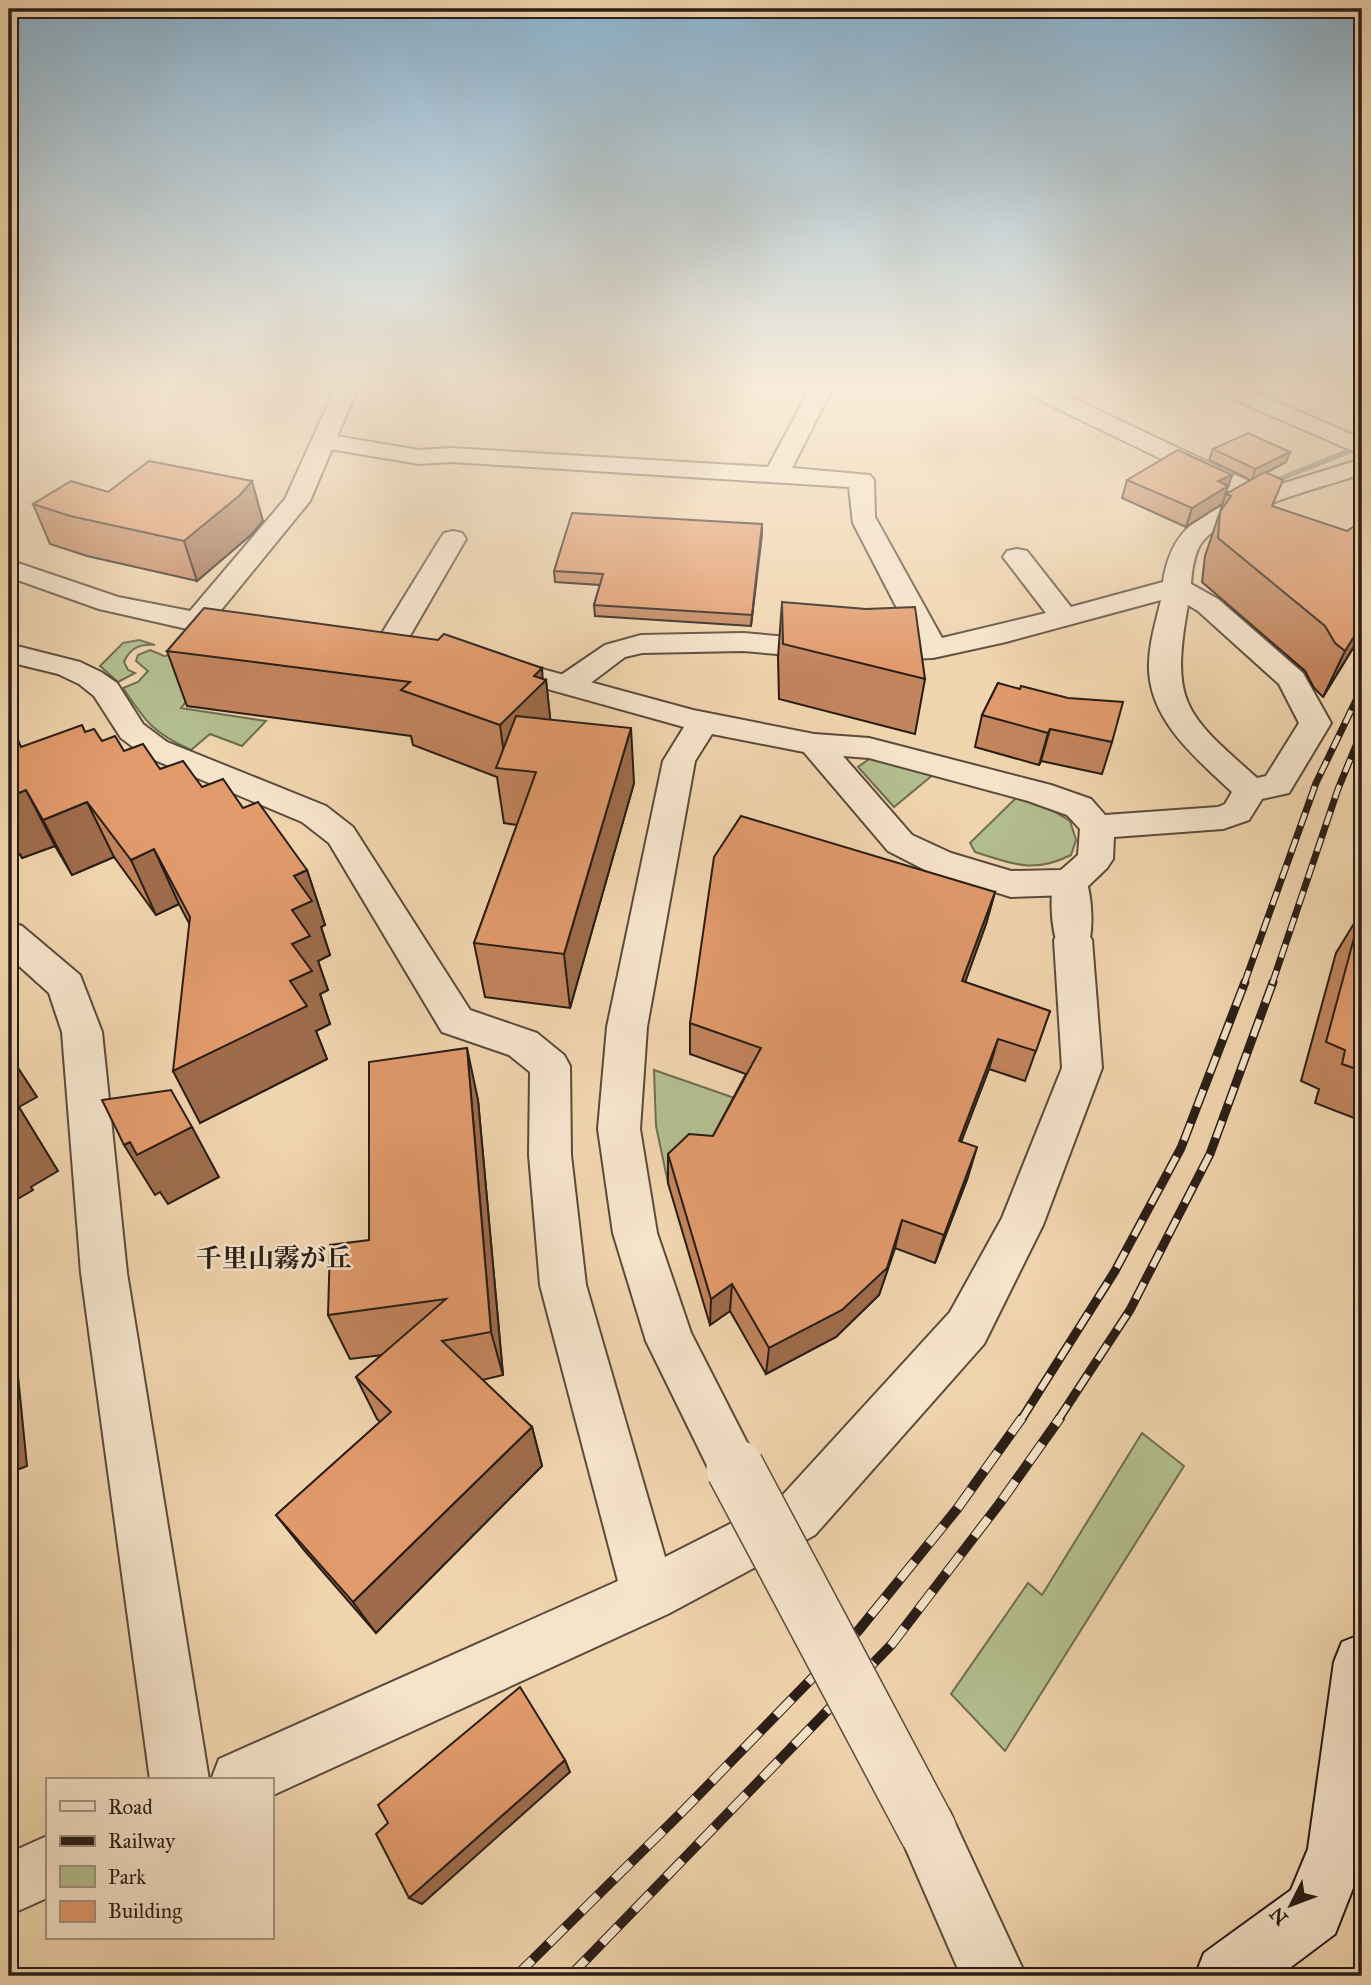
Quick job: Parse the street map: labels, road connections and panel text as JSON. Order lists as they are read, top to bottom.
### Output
{
  "districts": ["千里山霧が丘"],
  "legend": [
    "Road",
    "Railway",
    "Park",
    "Building"
  ],
  "north": "bottom left"
}
